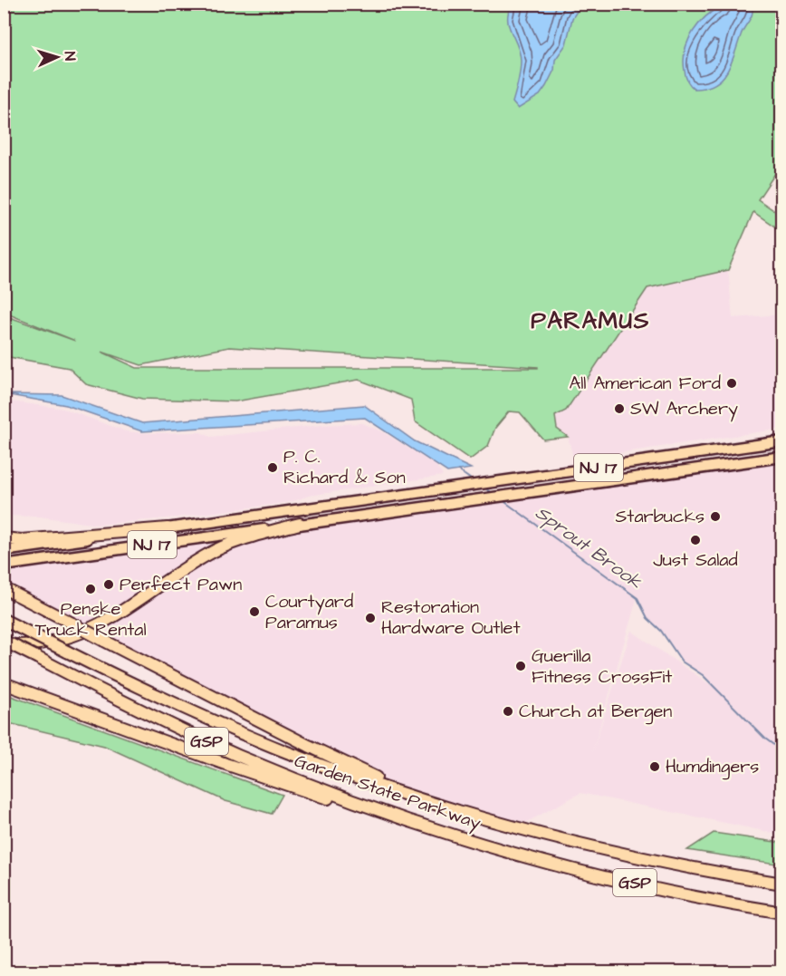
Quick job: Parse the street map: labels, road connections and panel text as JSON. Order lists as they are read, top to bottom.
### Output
{
  "streets": {
    "highway": ["NJ 17", "GSP", "Garden State Parkway"]
  },
  "districts": ["PARAMUS"],
  "water": ["Sprout Brook"],
  "places": [
    "All American Ford",
    "SW Archery",
    "P. C. Richard & Son",
    "Starbucks",
    "Just Salad",
    "Perfect Pawn",
    "Penske Truck Rental",
    "Courtyard Paramus",
    "Restoration Hardware Outlet",
    "Guerilla Fitness CrossFit",
    "Church at Bergen",
    "Humdingers"
  ],
  "north": "right"
}
